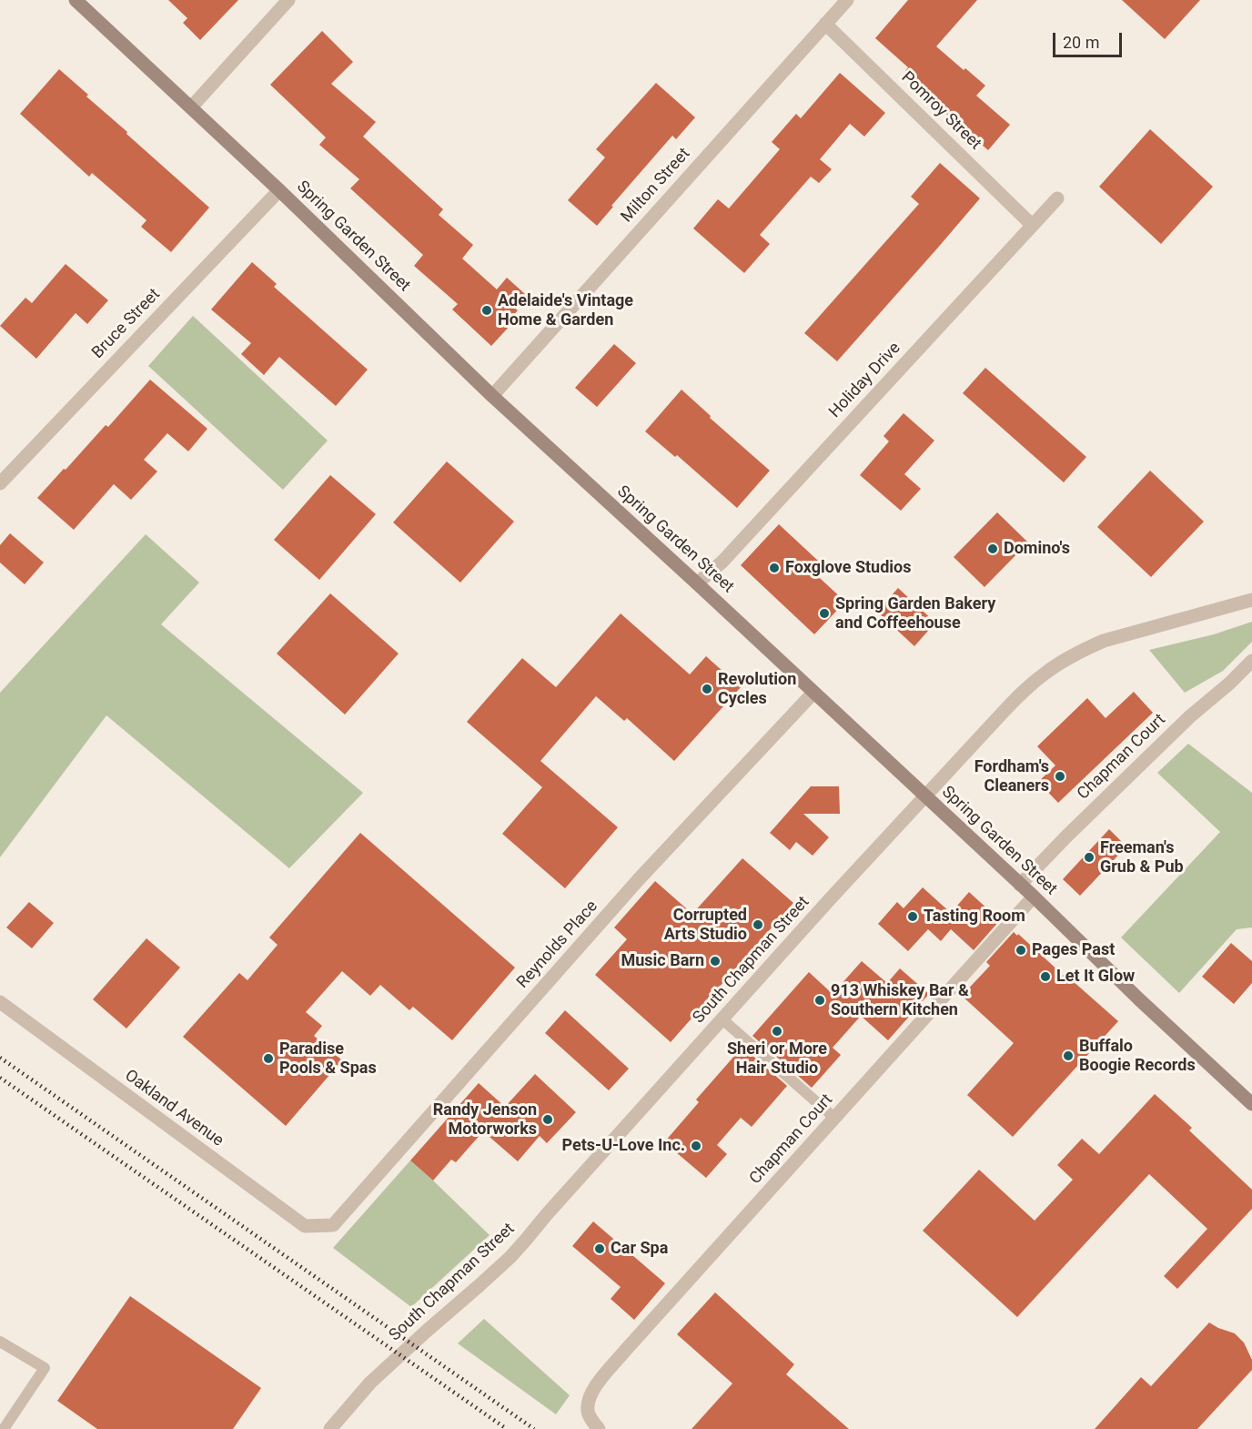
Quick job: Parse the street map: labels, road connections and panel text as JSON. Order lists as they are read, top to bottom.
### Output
{
  "streets": {
    "main road": ["Spring Garden Street"],
    "street": [
      "Pomroy Street",
      "Milton Street",
      "Bruce Street",
      "Holiday Drive",
      "Chapman Court",
      "Reynolds Place",
      "South Chapman Street",
      "Oakland Avenue"
    ]
  },
  "crossings": [
    ["Pomroy Street", "Milton Street"],
    ["Pomroy Street", "Holiday Drive"],
    ["Milton Street", "Spring Garden Street"],
    ["Spring Garden Street", "Bruce Street"],
    ["Spring Garden Street", "Holiday Drive"],
    ["Spring Garden Street", "Chapman Court"],
    ["Spring Garden Street", "Reynolds Place"],
    ["Spring Garden Street", "South Chapman Street"],
    ["Reynolds Place", "Oakland Avenue"]
  ],
  "places": [
    "Adelaide's Vintage Home & Garden",
    "Domino's",
    "Foxglove Studios",
    "Spring Garden Bakery and Coffeehouse",
    "Revolution Cycles",
    "Fordham's Cleaners",
    "Freeman's Grub & Pub",
    "Tasting Room",
    "Corrupted Arts Studio",
    "Pages Past",
    "Music Barn",
    "Let It Glow",
    "913 Whiskey Bar & Southern Kitchen",
    "Sheri or More Hair Studio",
    "Buffalo Boogie Records",
    "Paradise Pools & Spas",
    "Randy Jenson Motorworks",
    "Pets-U-Love Inc.",
    "Car Spa"
  ],
  "scale_bar": "20 m"
}
